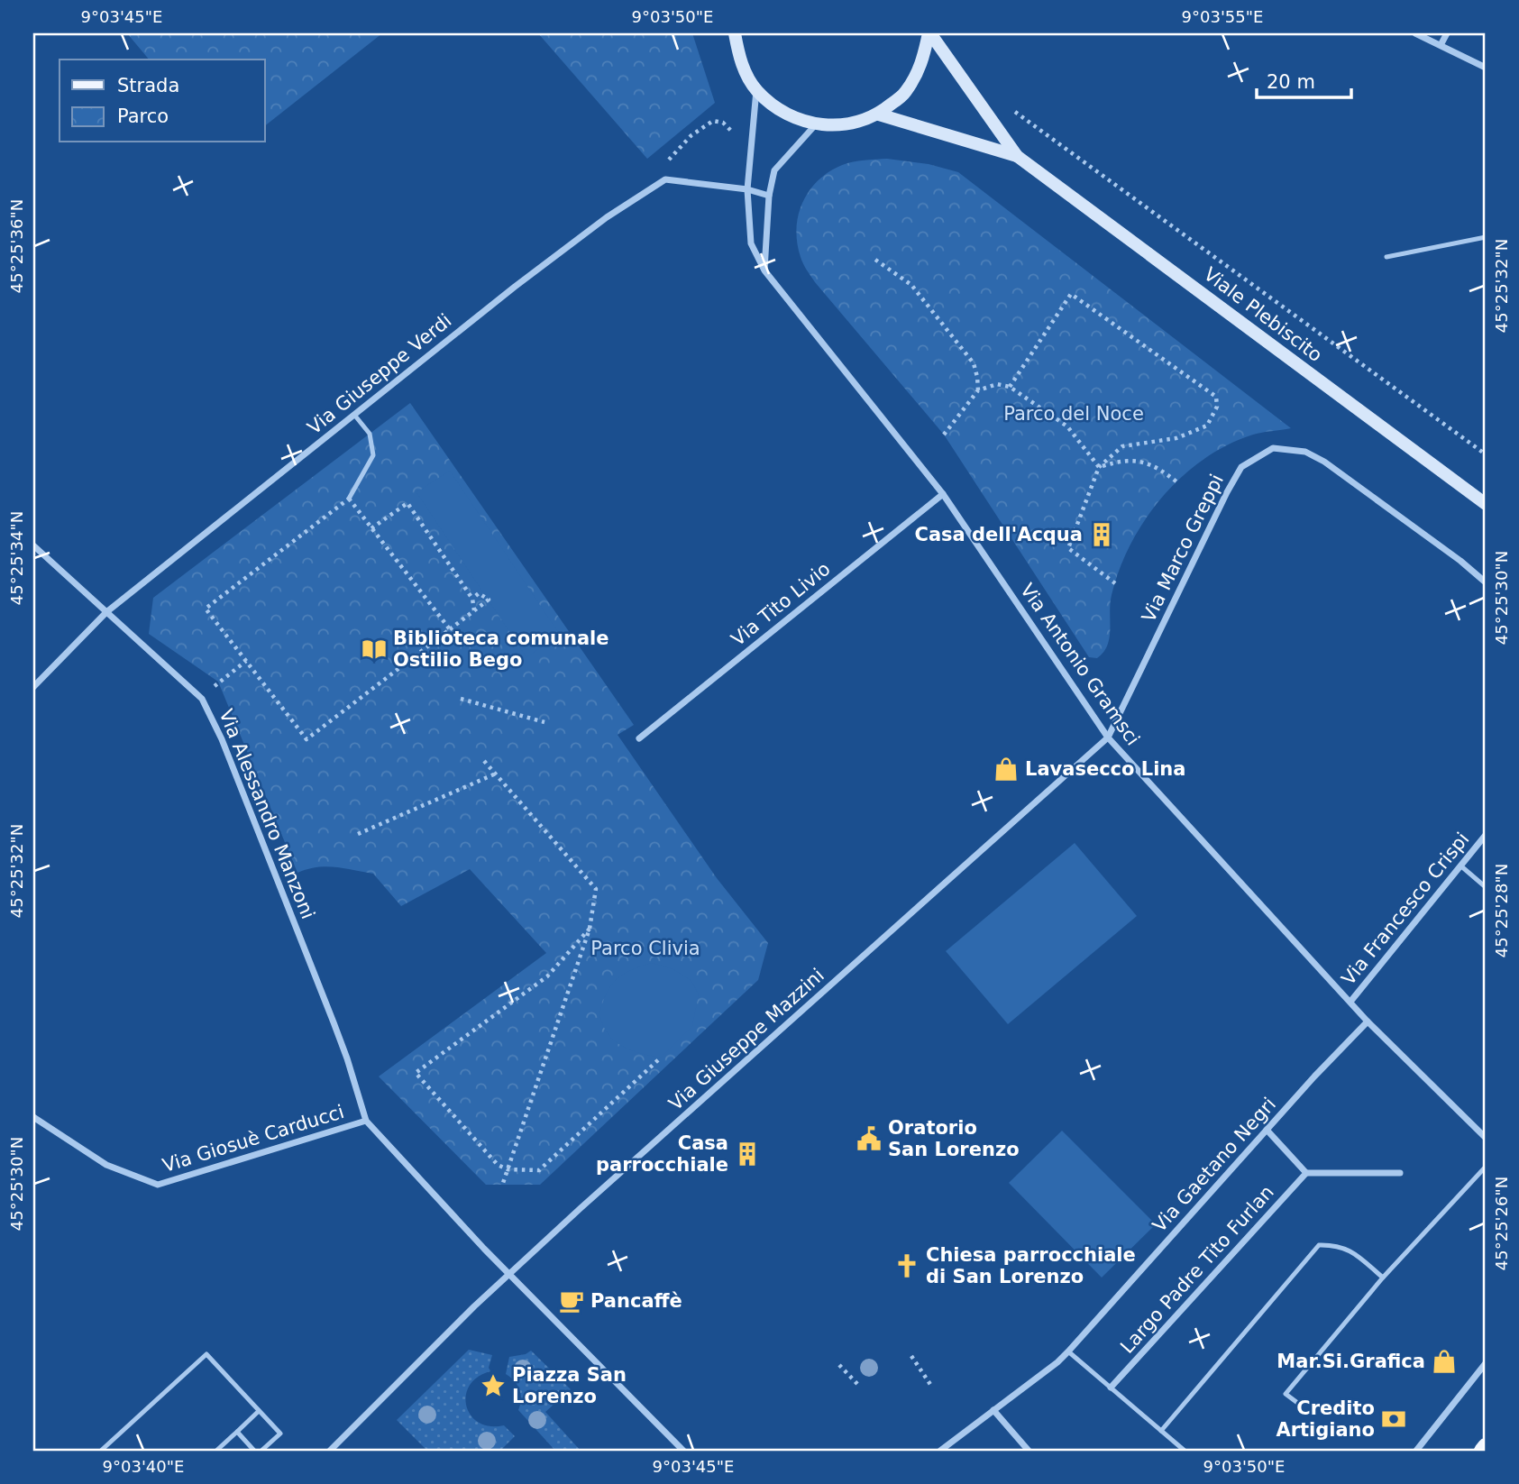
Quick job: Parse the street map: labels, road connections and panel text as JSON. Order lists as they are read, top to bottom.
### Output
{
  "streets": {
    "main road": ["Viale Plebiscito"],
    "street": [
      "Via Giuseppe Verdi",
      "Via Marco Greppi",
      "Via Tito Livio",
      "Via Antonio Gramsci",
      "Via Alessandro Manzoni",
      "Via Francesco Crispi",
      "Via Giuseppe Mazzini",
      "Via Giosuè Carducci",
      "Via Gaetano Negri",
      "Largo Padre Tito Furlan"
    ]
  },
  "crossings": [
    ["Via Giuseppe Verdi", "Via Alessandro Manzoni"],
    ["Via Marco Greppi", "Via Antonio Gramsci"],
    ["Via Marco Greppi", "Via Giuseppe Mazzini"],
    ["Via Tito Livio", "Via Antonio Gramsci"],
    ["Via Antonio Gramsci", "Via Francesco Crispi"],
    ["Via Antonio Gramsci", "Via Giuseppe Mazzini"],
    ["Via Antonio Gramsci", "Via Gaetano Negri"],
    ["Via Alessandro Manzoni", "Via Giosuè Carducci"],
    ["Via Giuseppe Mazzini", "Via Giosuè Carducci"]
  ],
  "parks": ["Parco del Noce", "Parco Clivia"],
  "places": {
    "building": ["Casa dell'Acqua", "Casa parrocchiale"],
    "library": ["Biblioteca comunale Ostilio Bego"],
    "shop": ["Lavasecco Lina", "Mar.Si.Grafica"],
    "public building": ["Oratorio San Lorenzo"],
    "church": ["Chiesa parrocchiale di San Lorenzo"],
    "cafe": ["Pancaffè"],
    "place": ["Piazza San Lorenzo"],
    "bank": ["Credito Artigiano"]
  },
  "legend": ["Strada", "Parco"],
  "scale_bar": "20 m",
  "coordinates": [
    "9°03'45\"E",
    "9°03'50\"E",
    "9°03'55\"E",
    "45°25'36\"N",
    "45°25'32\"N",
    "45°25'34\"N",
    "45°25'30\"N",
    "45°25'28\"N",
    "45°25'26\"N",
    "9°03'40\"E"
  ]
}
